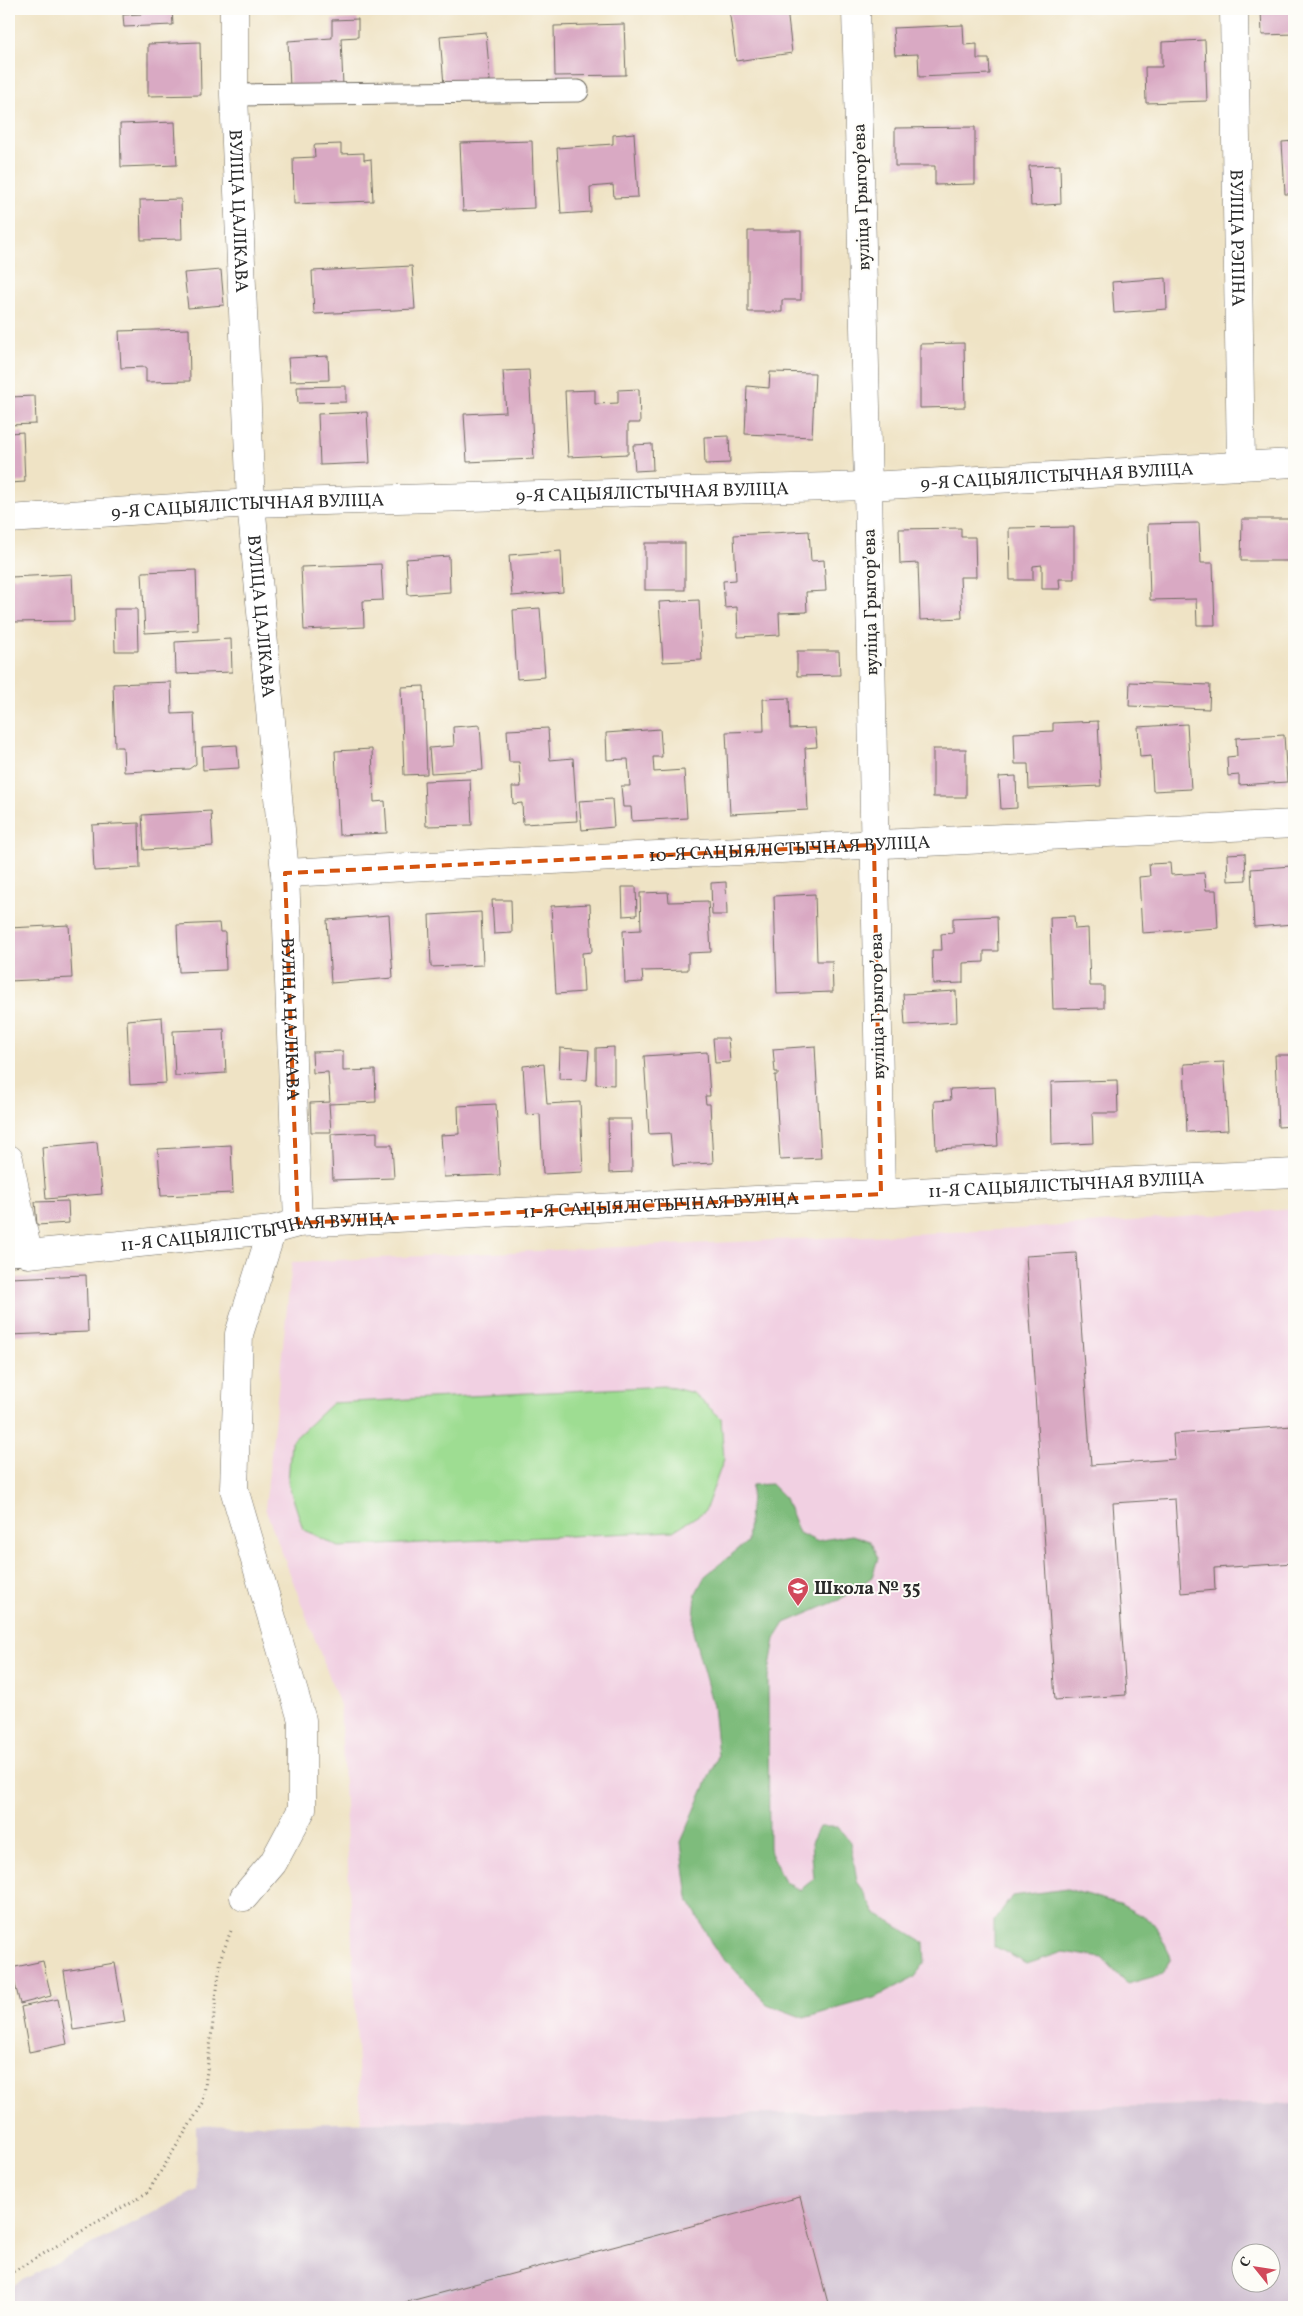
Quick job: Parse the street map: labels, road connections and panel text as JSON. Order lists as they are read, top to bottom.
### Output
{
  "streets": {
    "street": [
      "вуліца Грыгорʼева",
      "ВУЛІЦА ЦАЛІКАВА",
      "ВУЛІЦА РЭПІНА",
      "9-Я САЦЫЯЛІСТЫЧНАЯ ВУЛІЦА",
      "10-Я САЦЫЯЛІСТЫЧНАЯ ВУЛІЦА",
      "11-Я САЦЫЯЛІСТЫЧНАЯ ВУЛІЦА"
    ]
  },
  "crossings": [
    ["вуліца Грыгорʼева", "9-Я САЦЫЯЛІСТЫЧНАЯ ВУЛІЦА"],
    ["вуліца Грыгорʼева", "10-Я САЦЫЯЛІСТЫЧНАЯ ВУЛІЦА"],
    ["вуліца Грыгорʼева", "11-Я САЦЫЯЛІСТЫЧНАЯ ВУЛІЦА"],
    ["ВУЛІЦА ЦАЛІКАВА", "9-Я САЦЫЯЛІСТЫЧНАЯ ВУЛІЦА"],
    ["ВУЛІЦА ЦАЛІКАВА", "10-Я САЦЫЯЛІСТЫЧНАЯ ВУЛІЦА"],
    ["ВУЛІЦА ЦАЛІКАВА", "11-Я САЦЫЯЛІСТЫЧНАЯ ВУЛІЦА"],
    ["ВУЛІЦА РЭПІНА", "9-Я САЦЫЯЛІСТЫЧНАЯ ВУЛІЦА"]
  ],
  "places": {
    "school or university": ["Школа № 35"]
  },
  "north": "top left"
}
